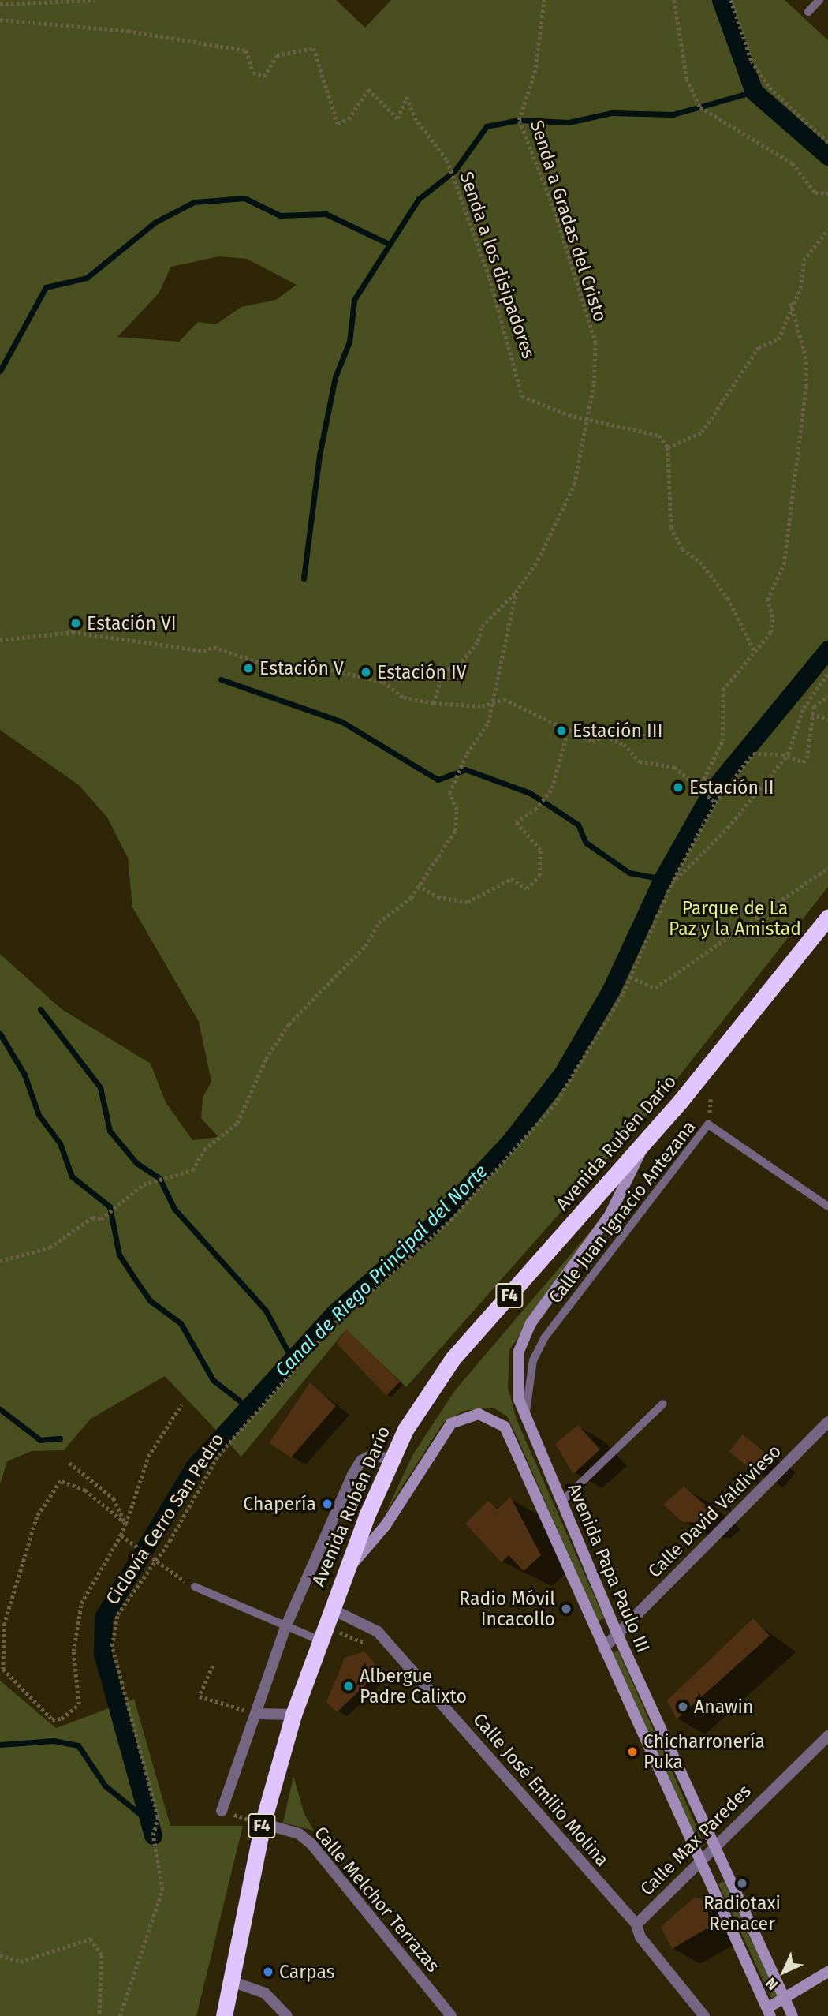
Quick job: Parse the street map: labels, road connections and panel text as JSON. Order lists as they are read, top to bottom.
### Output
{
  "streets": {
    "highway": ["Avenida Rubén Darío", "F4"],
    "main road": ["Avenida Papa Paulo III"],
    "street": [
      "Calle David Valdivieso",
      "Calle José Emilio Molina",
      "Calle Max Paredes",
      "Calle Melchor Terrazas"
    ],
    "lane": ["Calle Juan Ignacio Antezana"],
    "path": ["Senda a Gradas del Cristo", "Senda a los disipadores", "Ciclovía Cerro San Pedro"]
  },
  "crossings": [
    ["Senda a Gradas del Cristo", "Senda a los disipadores"],
    ["Avenida Rubén Darío", "Avenida Papa Paulo III"],
    ["Avenida Rubén Darío", "Calle José Emilio Molina"],
    ["Avenida Rubén Darío", "Calle Melchor Terrazas"],
    ["Calle Juan Ignacio Antezana", "Avenida Papa Paulo III"],
    ["Calle David Valdivieso", "Avenida Papa Paulo III"],
    ["Avenida Papa Paulo III", "Calle Max Paredes"],
    ["Calle José Emilio Molina", "Calle Max Paredes"]
  ],
  "water": ["Canal de Riego Principal del Norte"],
  "parks": ["Parque de La Paz y la Amistad"],
  "places": [
    "Estación VI",
    "Estación V",
    "Estación IV",
    "Estación III",
    "Estación II",
    "Chapería",
    "Radio Móvil Incacollo",
    "Albergue Padre Calixto",
    "Anawin",
    "Chicharronería Puka",
    "Radiotaxi Renacer",
    "Carpas"
  ],
  "north": "bottom left"
}
